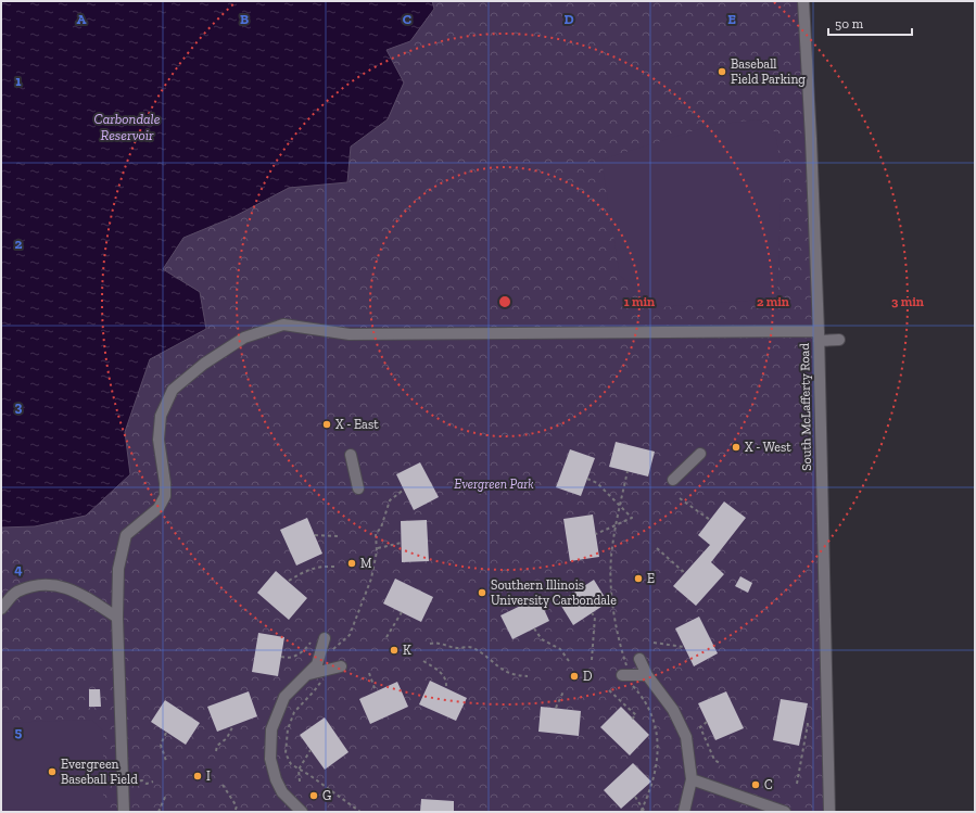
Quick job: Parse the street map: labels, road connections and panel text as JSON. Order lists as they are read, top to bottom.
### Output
{
  "streets": {
    "street": ["South McLafferty Road"]
  },
  "water": ["Carbondale Reservoir"],
  "parks": ["Evergreen Park"],
  "places": [
    "Baseball Field Parking",
    "X - East",
    "X - West",
    "M",
    "E",
    "Southern Illinois University Carbondale",
    "K",
    "D",
    "Evergreen Baseball Field",
    "I",
    "C",
    "G"
  ],
  "scale_bar": "50 m",
  "grid": {
    "columns": [
      "A",
      "B",
      "C",
      "D",
      "E"
    ],
    "rows": [
      "1",
      "2",
      "3",
      "4",
      "5"
    ]
  },
  "rings": ["1 min", "2 min", "3 min"]
}
